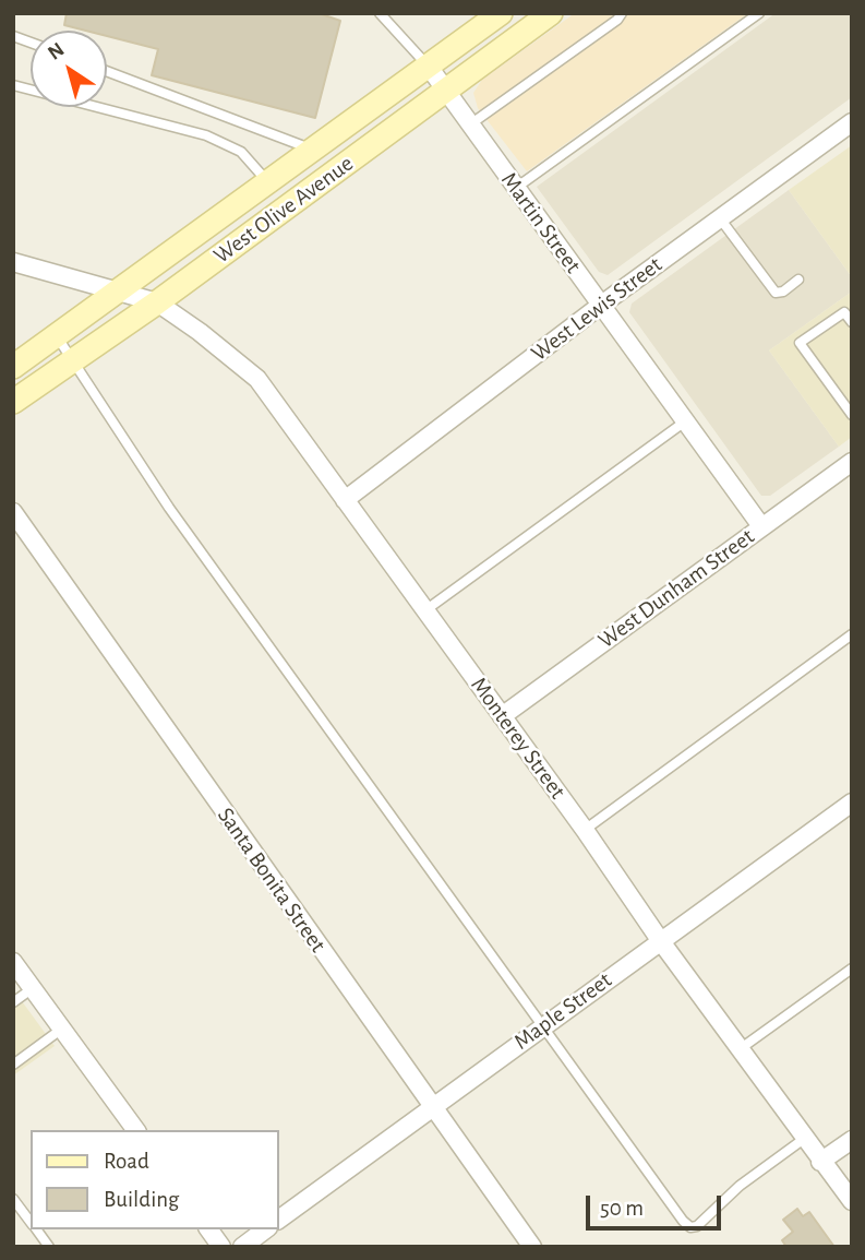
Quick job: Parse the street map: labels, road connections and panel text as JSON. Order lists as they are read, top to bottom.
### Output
{
  "streets": {
    "main road": ["West Olive Avenue"],
    "street": [
      "Martin Street",
      "West Lewis Street",
      "West Dunham Street",
      "Monterey Street",
      "Santa Bonita Street",
      "Maple Street"
    ]
  },
  "crossings": [
    ["West Olive Avenue", "Martin Street"],
    ["West Olive Avenue", "Monterey Street"],
    ["Martin Street", "West Lewis Street"],
    ["Martin Street", "West Dunham Street"],
    ["West Lewis Street", "Monterey Street"],
    ["West Dunham Street", "Monterey Street"],
    ["Monterey Street", "Maple Street"],
    ["Santa Bonita Street", "Maple Street"]
  ],
  "legend": ["Road", "Building"],
  "scale_bar": "50 m",
  "north": "top left"
}
